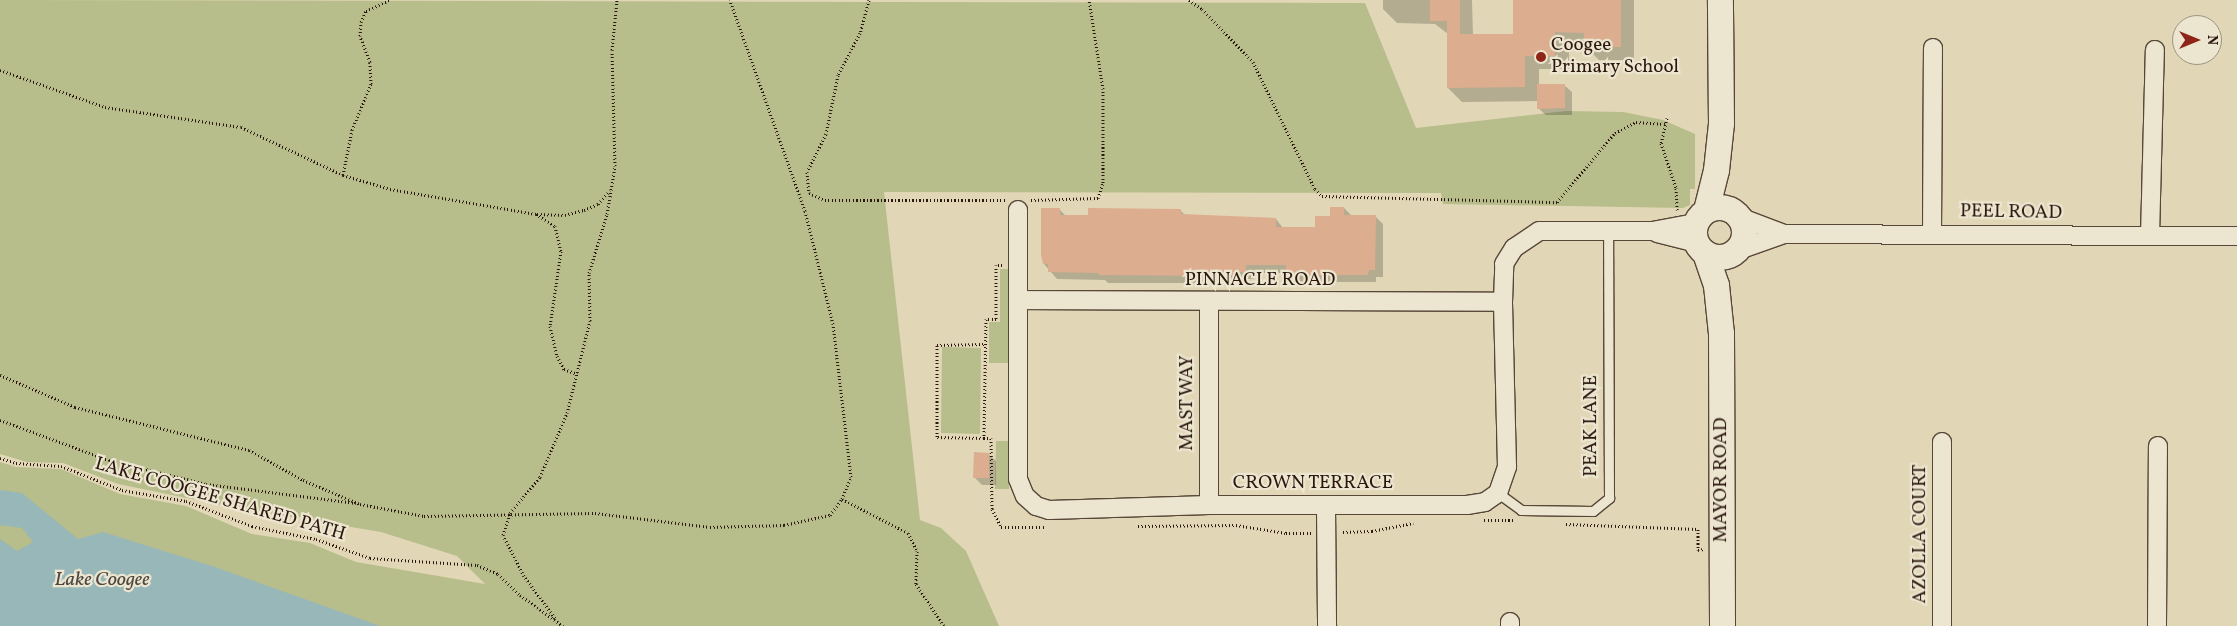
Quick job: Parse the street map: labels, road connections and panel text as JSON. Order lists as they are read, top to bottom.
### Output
{
  "streets": {
    "main road": ["MAYOR ROAD"],
    "street": [
      "PEEL ROAD",
      "PINNACLE ROAD",
      "MAST WAY",
      "CROWN TERRACE",
      "AZOLLA COURT"
    ],
    "lane": ["PEAK LANE"],
    "path": ["LAKE COOGEE SHARED PATH"]
  },
  "crossings": [
    ["PEEL ROAD", "MAYOR ROAD"],
    ["PINNACLE ROAD", "MAST WAY"],
    ["PINNACLE ROAD", "CROWN TERRACE"],
    ["MAST WAY", "CROWN TERRACE"],
    ["PEAK LANE", "CROWN TERRACE"]
  ],
  "water": ["Lake Coogee"],
  "places": ["Coogee Primary School"],
  "north": "right"
}
